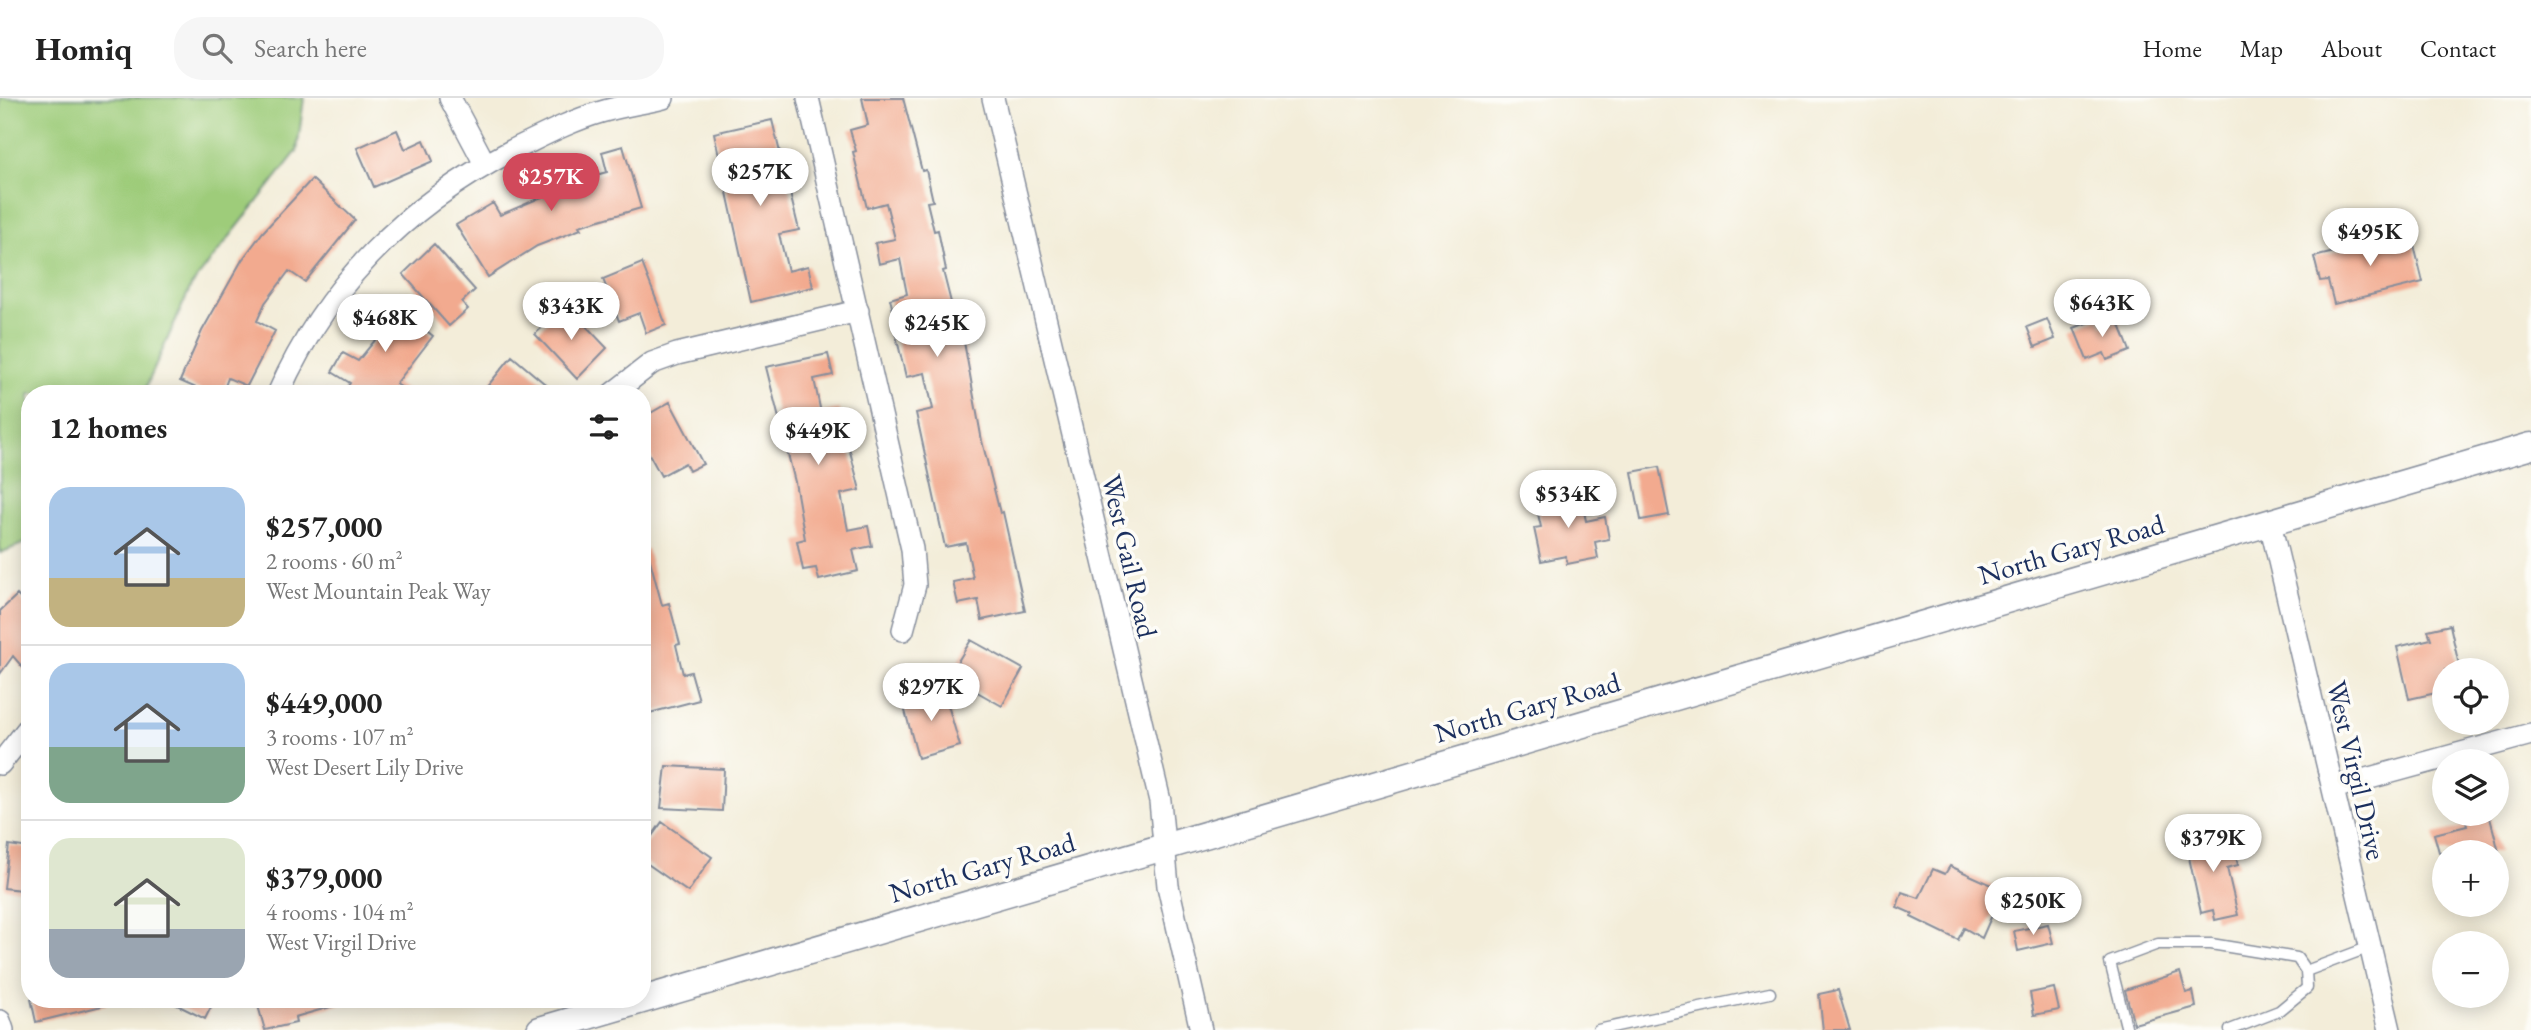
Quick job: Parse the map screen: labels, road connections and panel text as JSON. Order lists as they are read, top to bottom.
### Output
{
  "streets": {
    "street": ["North Gary Road", "West Gail Road", "West Virgil Drive"]
  },
  "crossings": [
    ["North Gary Road", "West Gail Road"],
    ["North Gary Road", "West Virgil Drive"]
  ],
  "page": {
    "header": "Homiq",
    "search": "Search here",
    "nav": [
      "Home",
      "Map",
      "About",
      "Contact"
    ],
    "price": [
      "$257K",
      "$257K",
      "$495K",
      "$643K",
      "$343K",
      "$468K",
      "$245K",
      "$449K",
      "$534K",
      "$297K",
      "$379K",
      "$250K"
    ],
    "heading": "12 homes",
    "list": [
      {
        "name": "$257,000",
        "note": "2 rooms · 60 m² · West Mountain Peak Way"
      },
      {
        "name": "$449,000",
        "note": "3 rooms · 107 m² · West Desert Lily Drive"
      },
      {
        "name": "$379,000",
        "note": "4 rooms · 104 m² · West Virgil Drive"
      }
    ],
    "map_buttons": ["+", "−"]
  }
}
